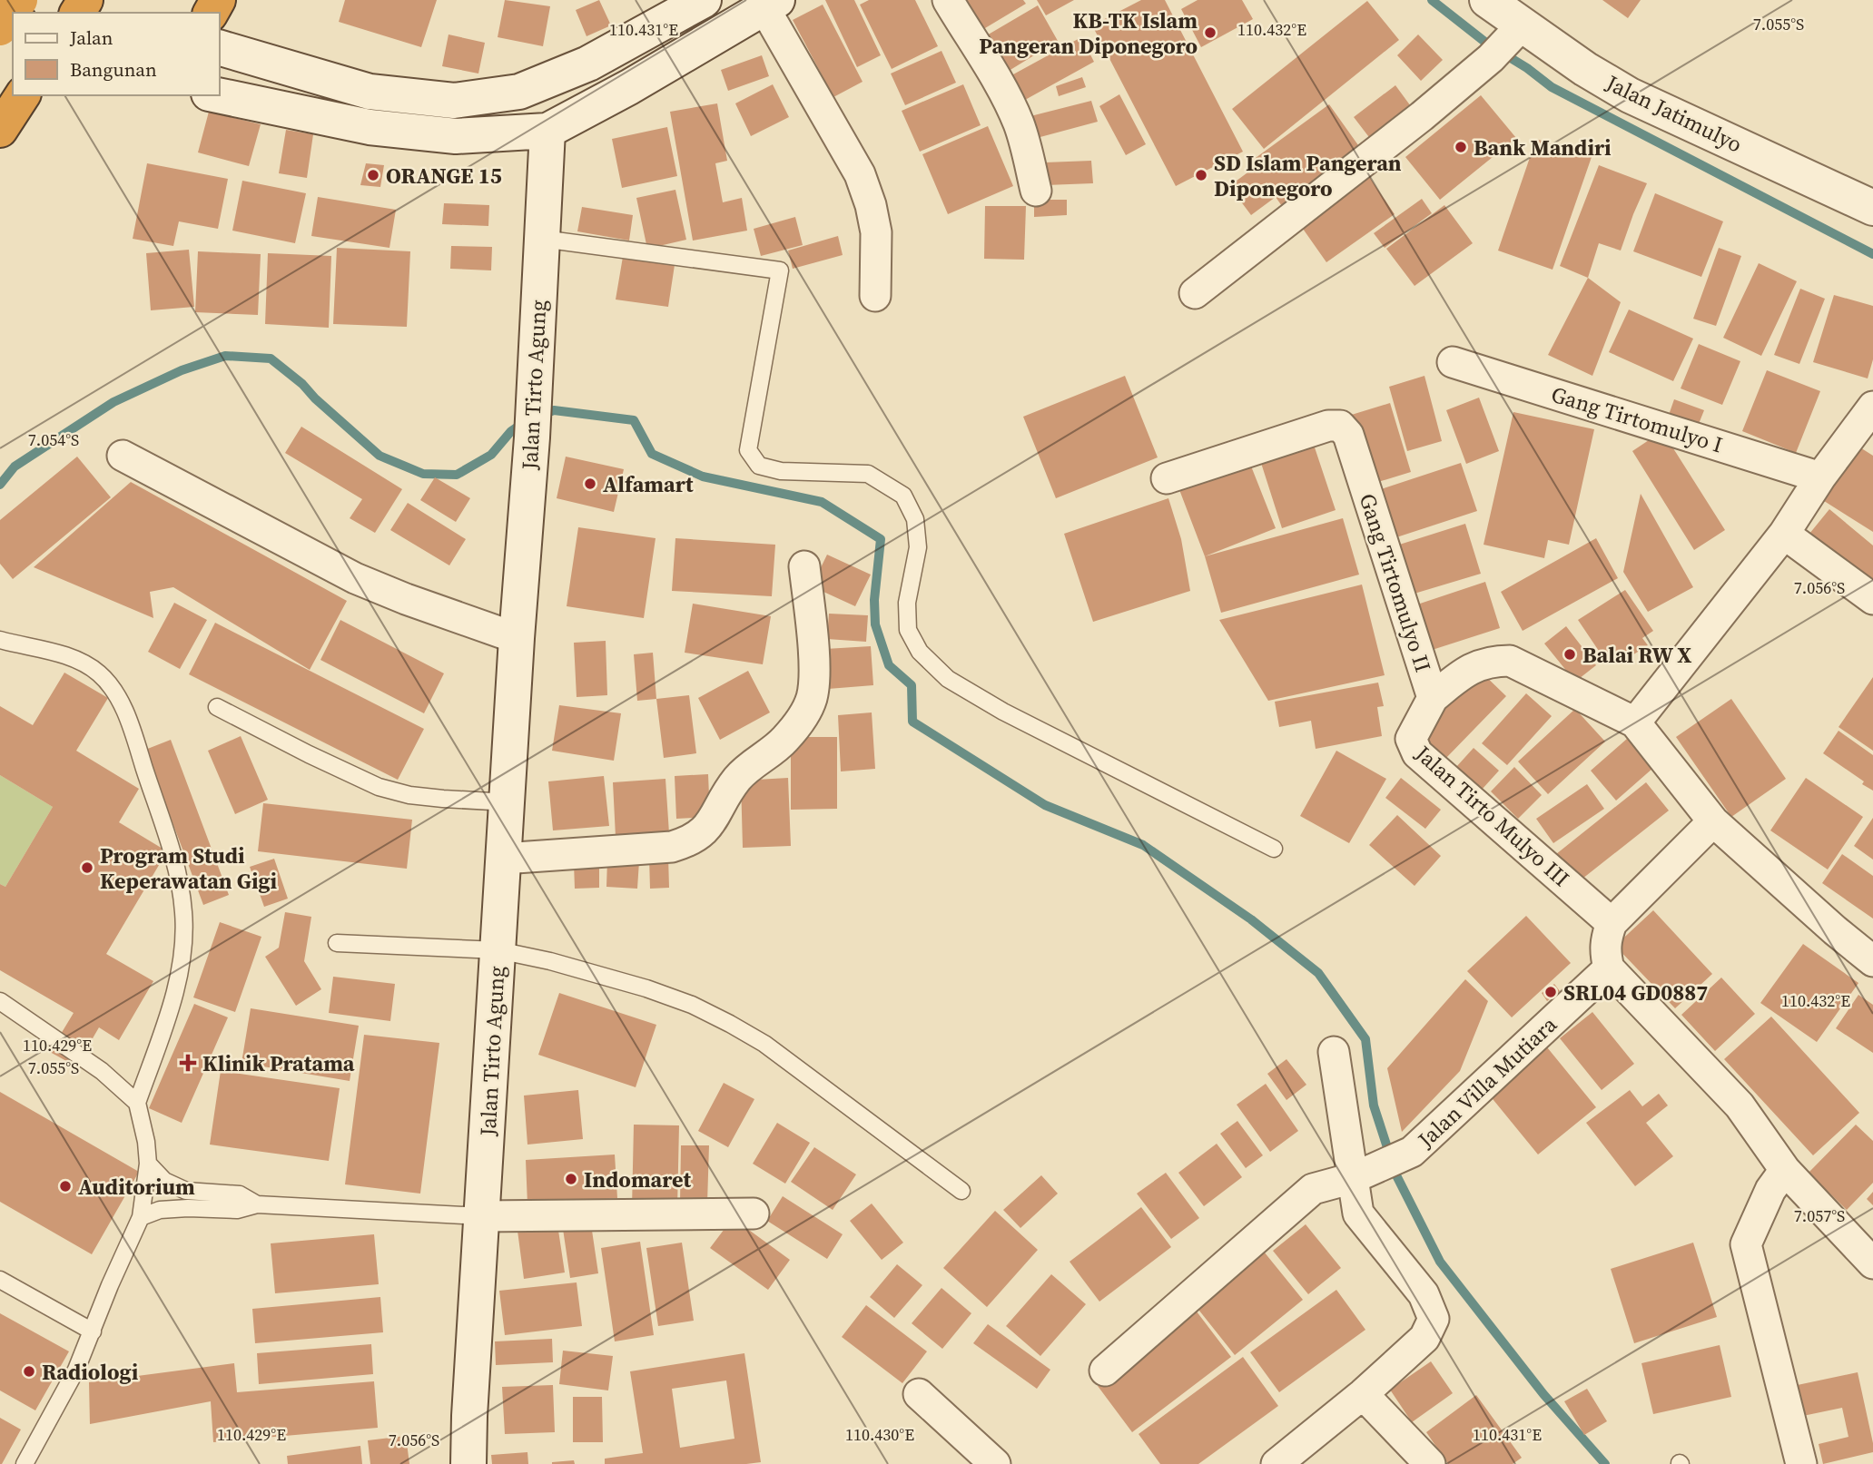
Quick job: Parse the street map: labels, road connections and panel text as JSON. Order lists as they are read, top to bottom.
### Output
{
  "streets": {
    "main road": ["Jalan Jatimulyo", "Jalan Tirto Agung"],
    "street": [
      "Gang Tirtomulyo I",
      "Gang Tirtomulyo II",
      "Jalan Tirto Mulyo III",
      "Jalan Villa Mutiara"
    ]
  },
  "crossings": [
    ["Gang Tirtomulyo II", "Jalan Tirto Mulyo III"]
  ],
  "places": {
    "other": [
      "KB-TK Islam Pangeran Diponegoro",
      "Bank Mandiri",
      "ORANGE 15",
      "SD Islam Pangeran Diponegoro",
      "Alfamart",
      "Balai RW X",
      "Program Studi Keperawatan Gigi",
      "SRL04 GD0887",
      "Indomaret",
      "Auditorium",
      "Radiologi"
    ],
    "health": ["Klinik Pratama"]
  },
  "legend": ["Jalan", "Bangunan"],
  "coordinates": [
    "7.055°S",
    "110.431°E",
    "110.432°E",
    "7.054°S",
    "7.056°S",
    "110.429°E",
    "7.057°S",
    "110.430°E"
  ]
}
